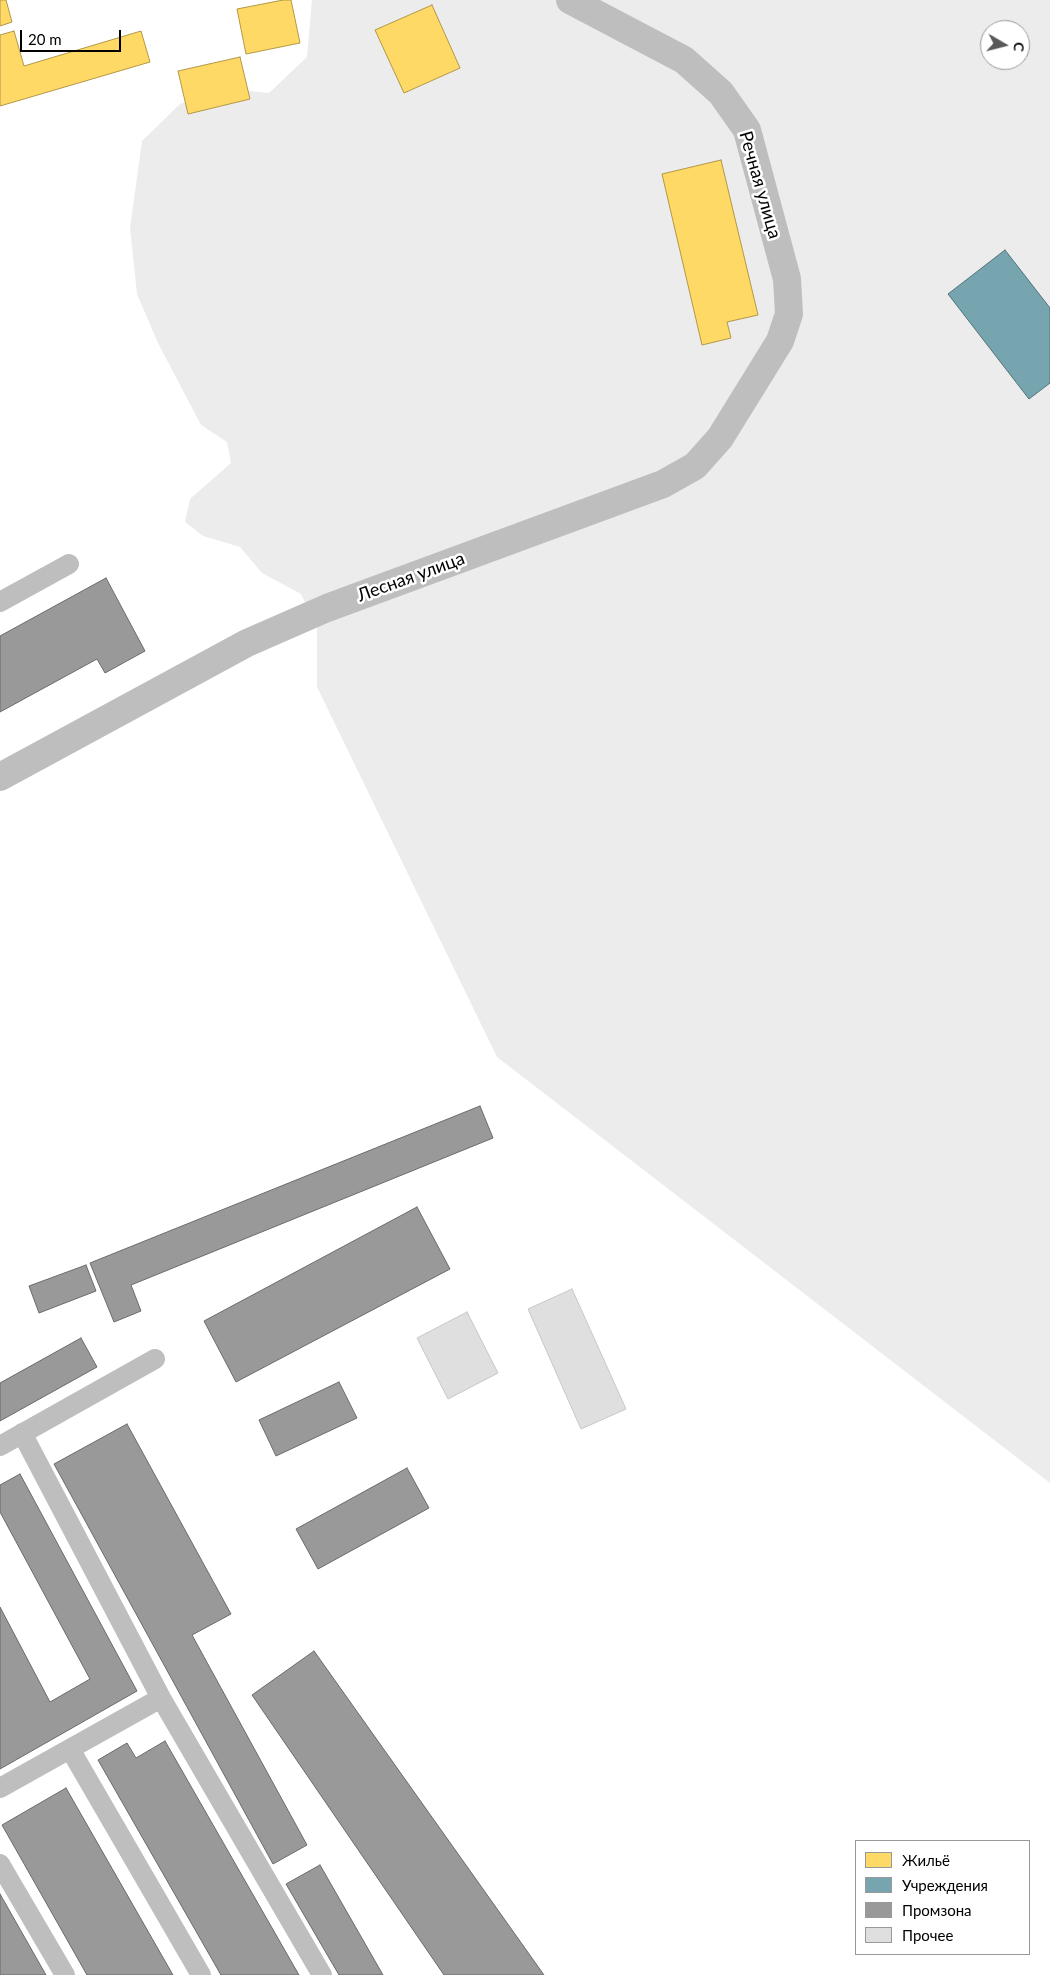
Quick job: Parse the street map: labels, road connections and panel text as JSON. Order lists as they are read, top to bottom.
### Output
{
  "streets": {
    "street": ["Речная улица", "Лесная улица"]
  },
  "crossings": [
    ["Речная улица", "Лесная улица"]
  ],
  "legend": [
    "Жильё",
    "Учреждения",
    "Промзона",
    "Прочее"
  ],
  "scale_bar": "20 m",
  "north": "right"
}
